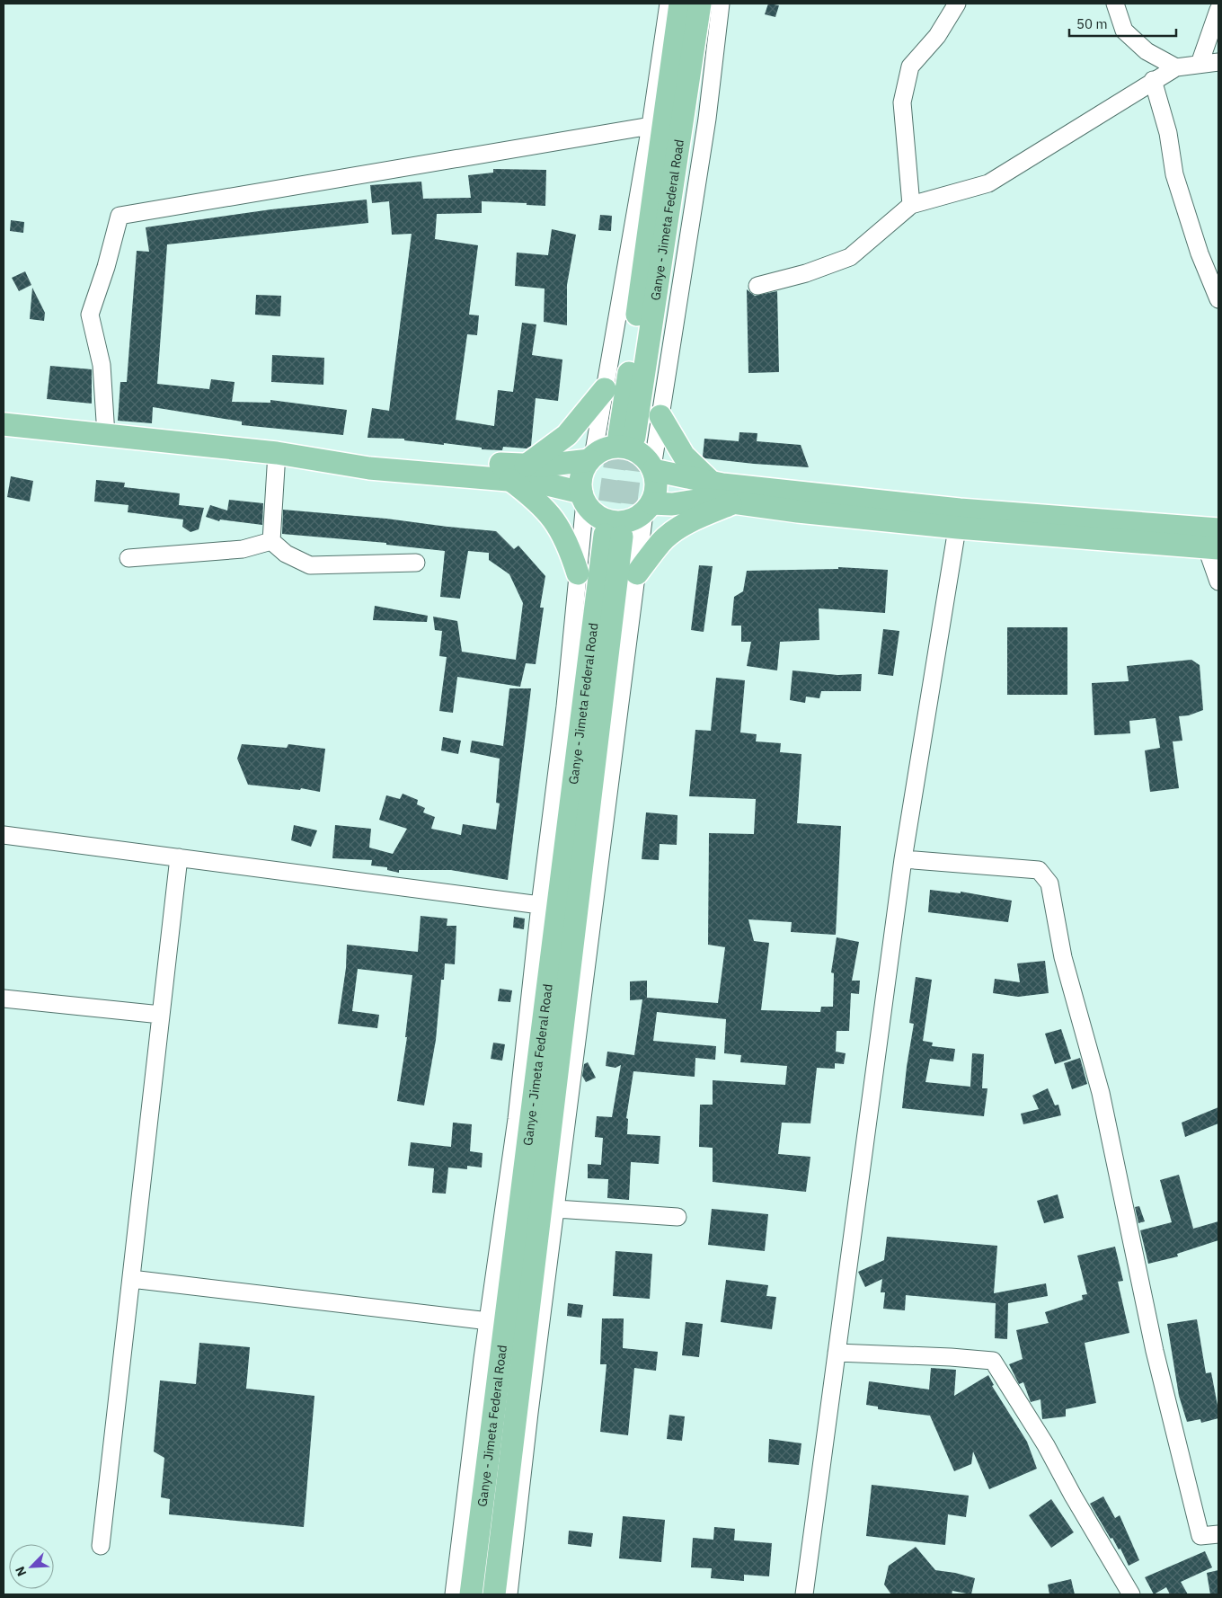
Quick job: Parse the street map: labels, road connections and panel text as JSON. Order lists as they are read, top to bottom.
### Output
{
  "streets": {
    "main road": ["Ganye - Jimeta Federal Road"]
  },
  "scale_bar": "50 m",
  "north": "bottom left"
}
